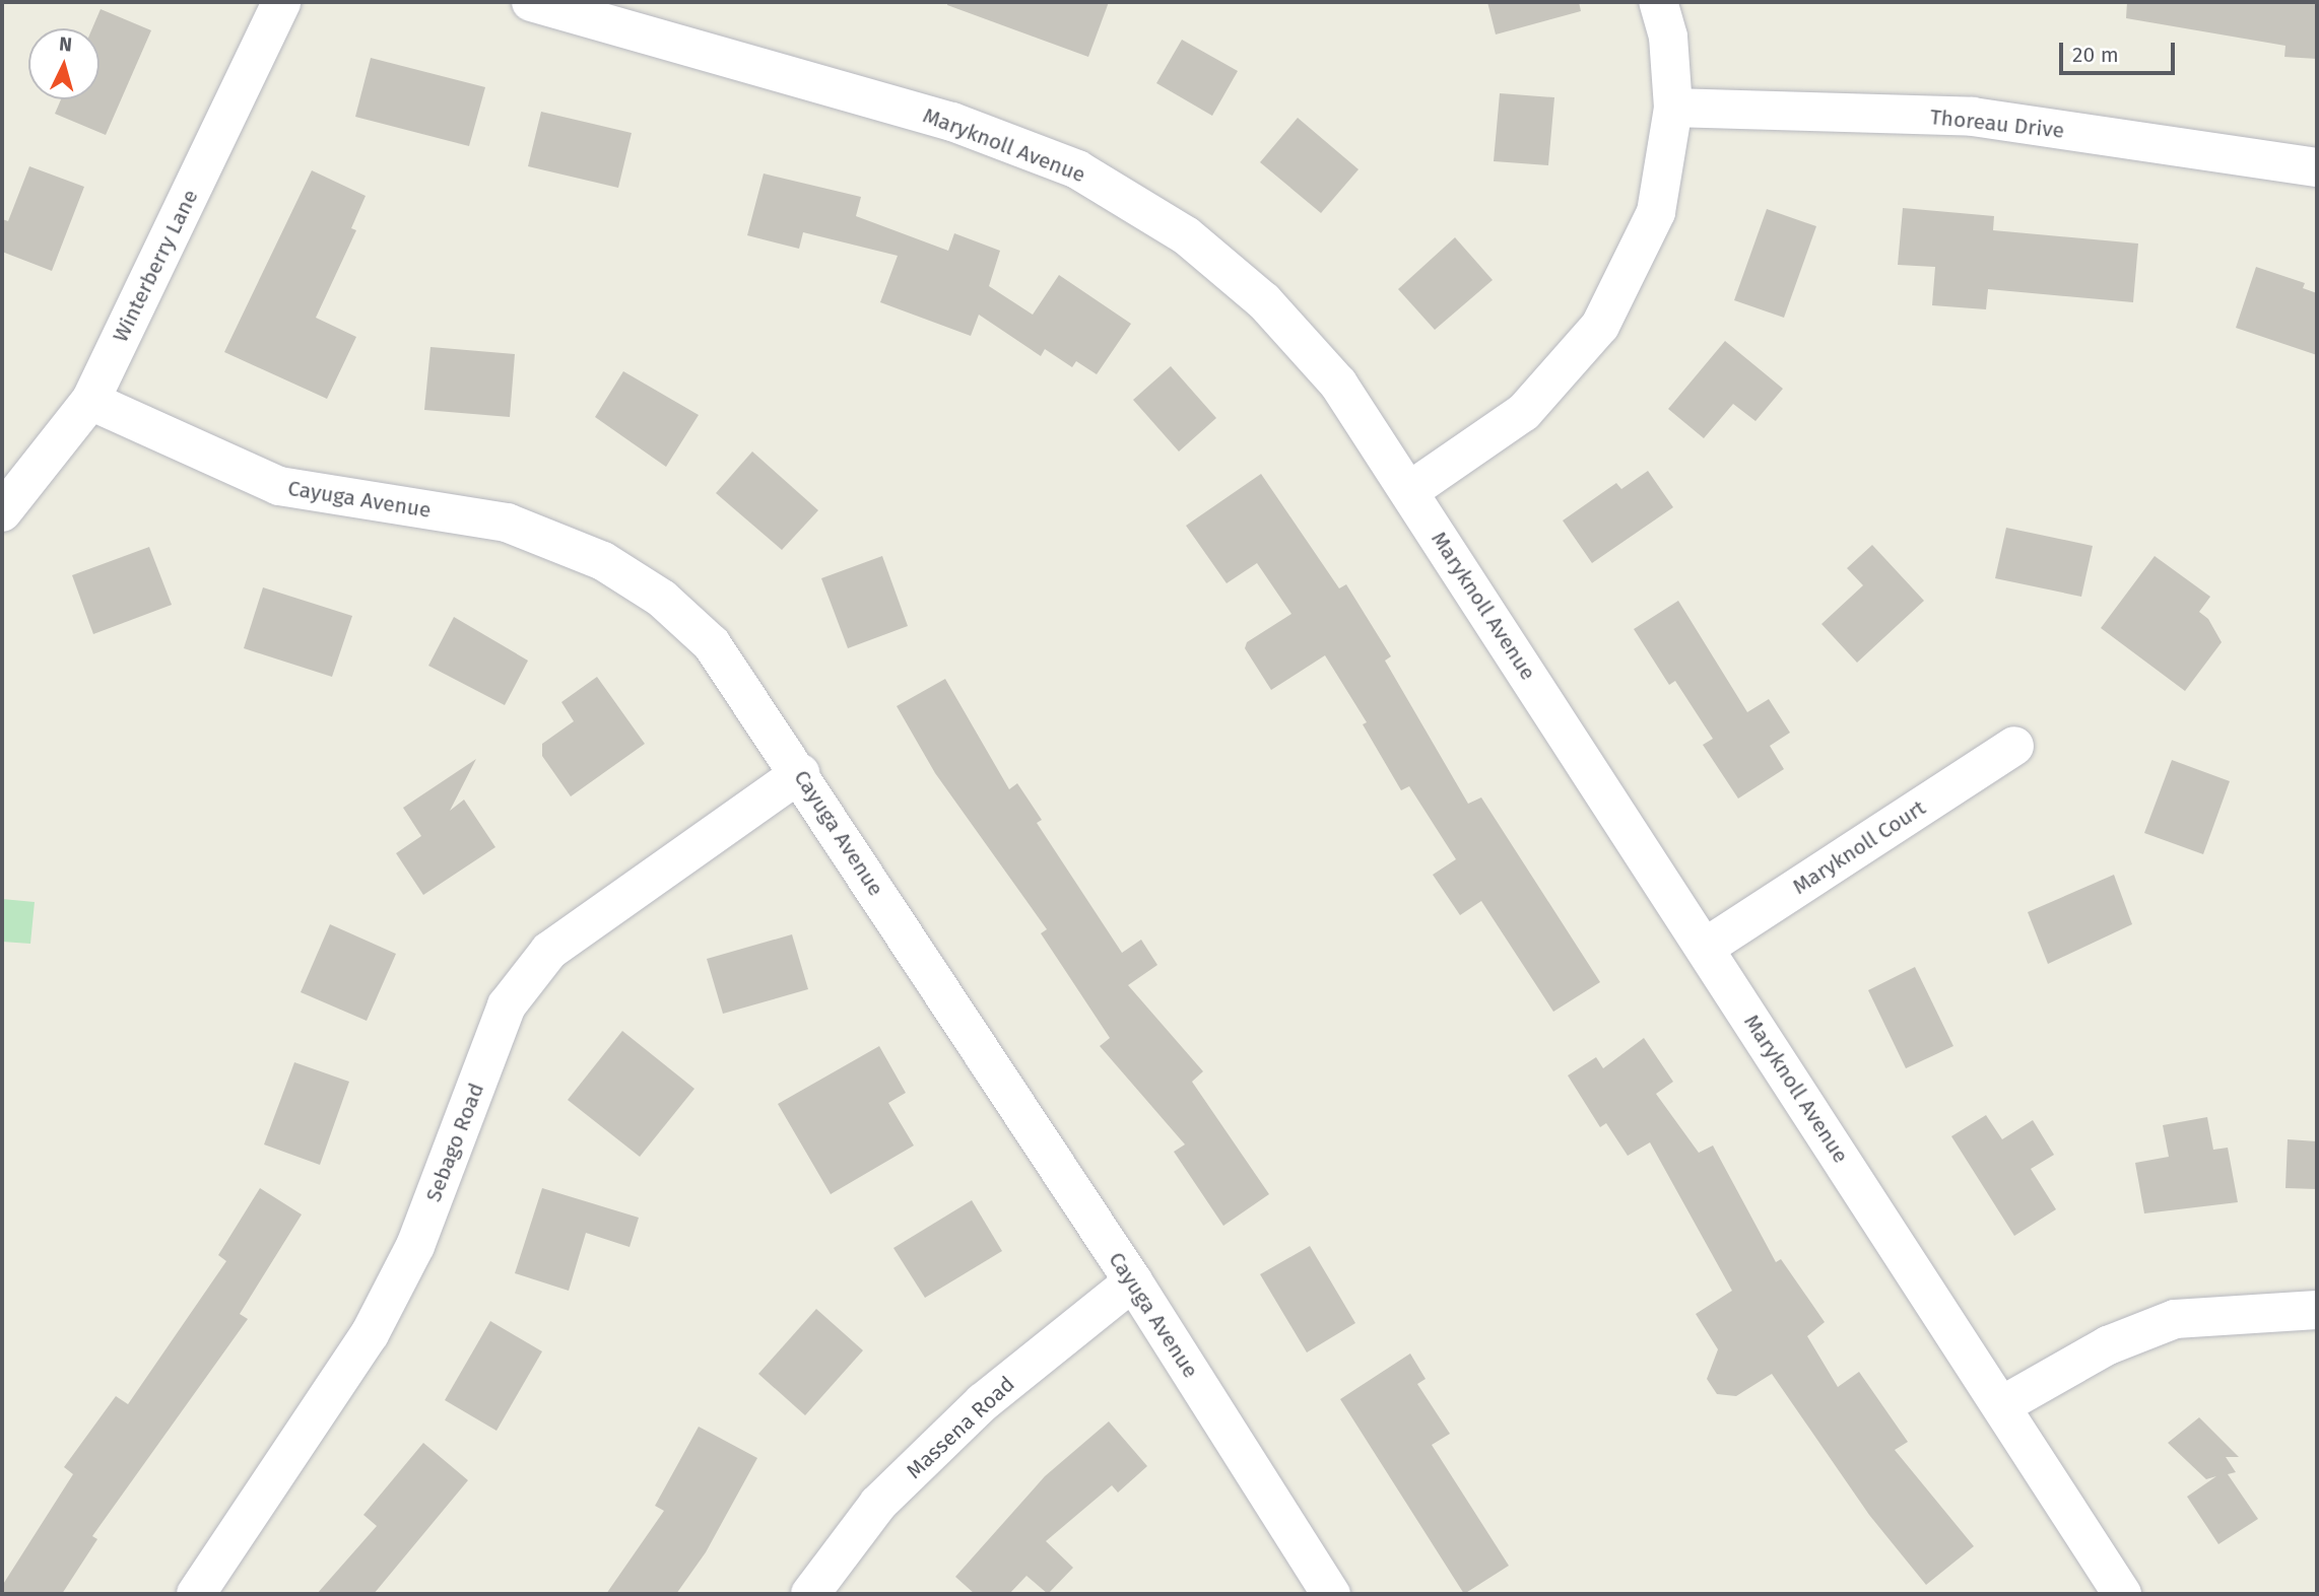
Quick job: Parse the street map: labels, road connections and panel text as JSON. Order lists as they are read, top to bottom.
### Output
{
  "streets": {
    "street": [
      "Thoreau Drive",
      "Maryknoll Avenue",
      "Winterberry Lane",
      "Cayuga Avenue",
      "Maryknoll Court",
      "Sebago Road",
      "Massena Road"
    ]
  },
  "crossings": [
    ["Maryknoll Avenue", "Maryknoll Court"],
    ["Winterberry Lane", "Cayuga Avenue"],
    ["Cayuga Avenue", "Sebago Road"],
    ["Cayuga Avenue", "Massena Road"]
  ],
  "scale_bar": "20 m",
  "north": "top"
}
